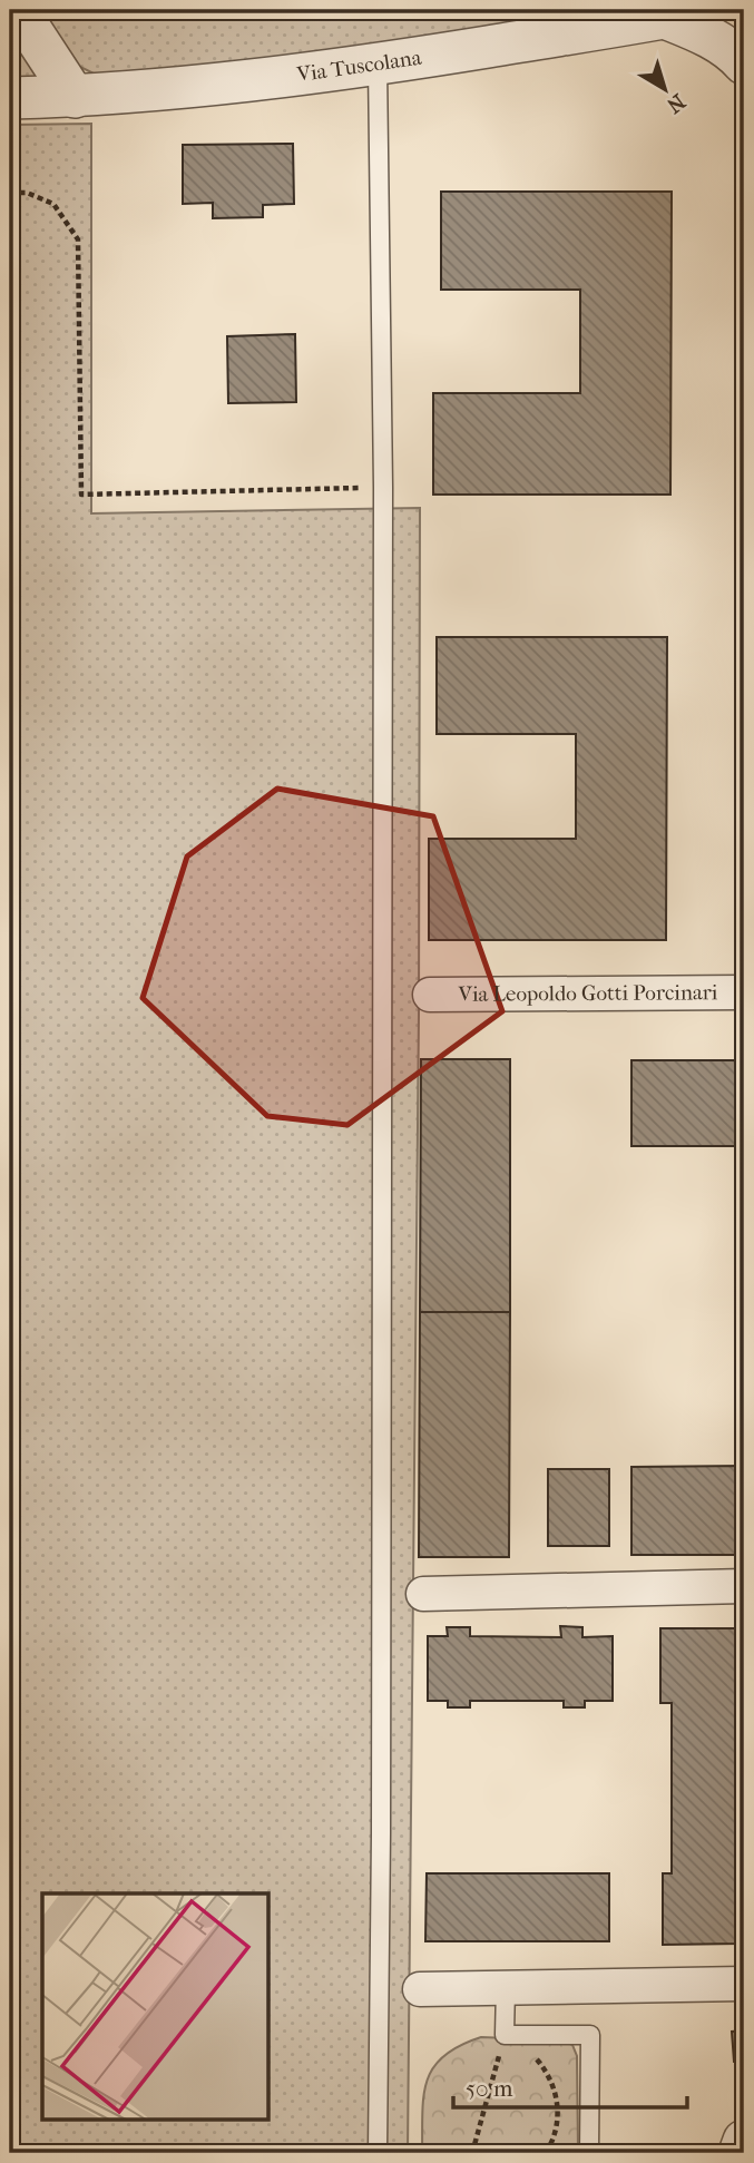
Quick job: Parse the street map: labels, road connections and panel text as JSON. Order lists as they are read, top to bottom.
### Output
{
  "streets": {
    "street": ["Via Tuscolana", "Via Leopoldo Gotti Porcinari"]
  },
  "scale_bar": "50 m",
  "north": "bottom right"
}
